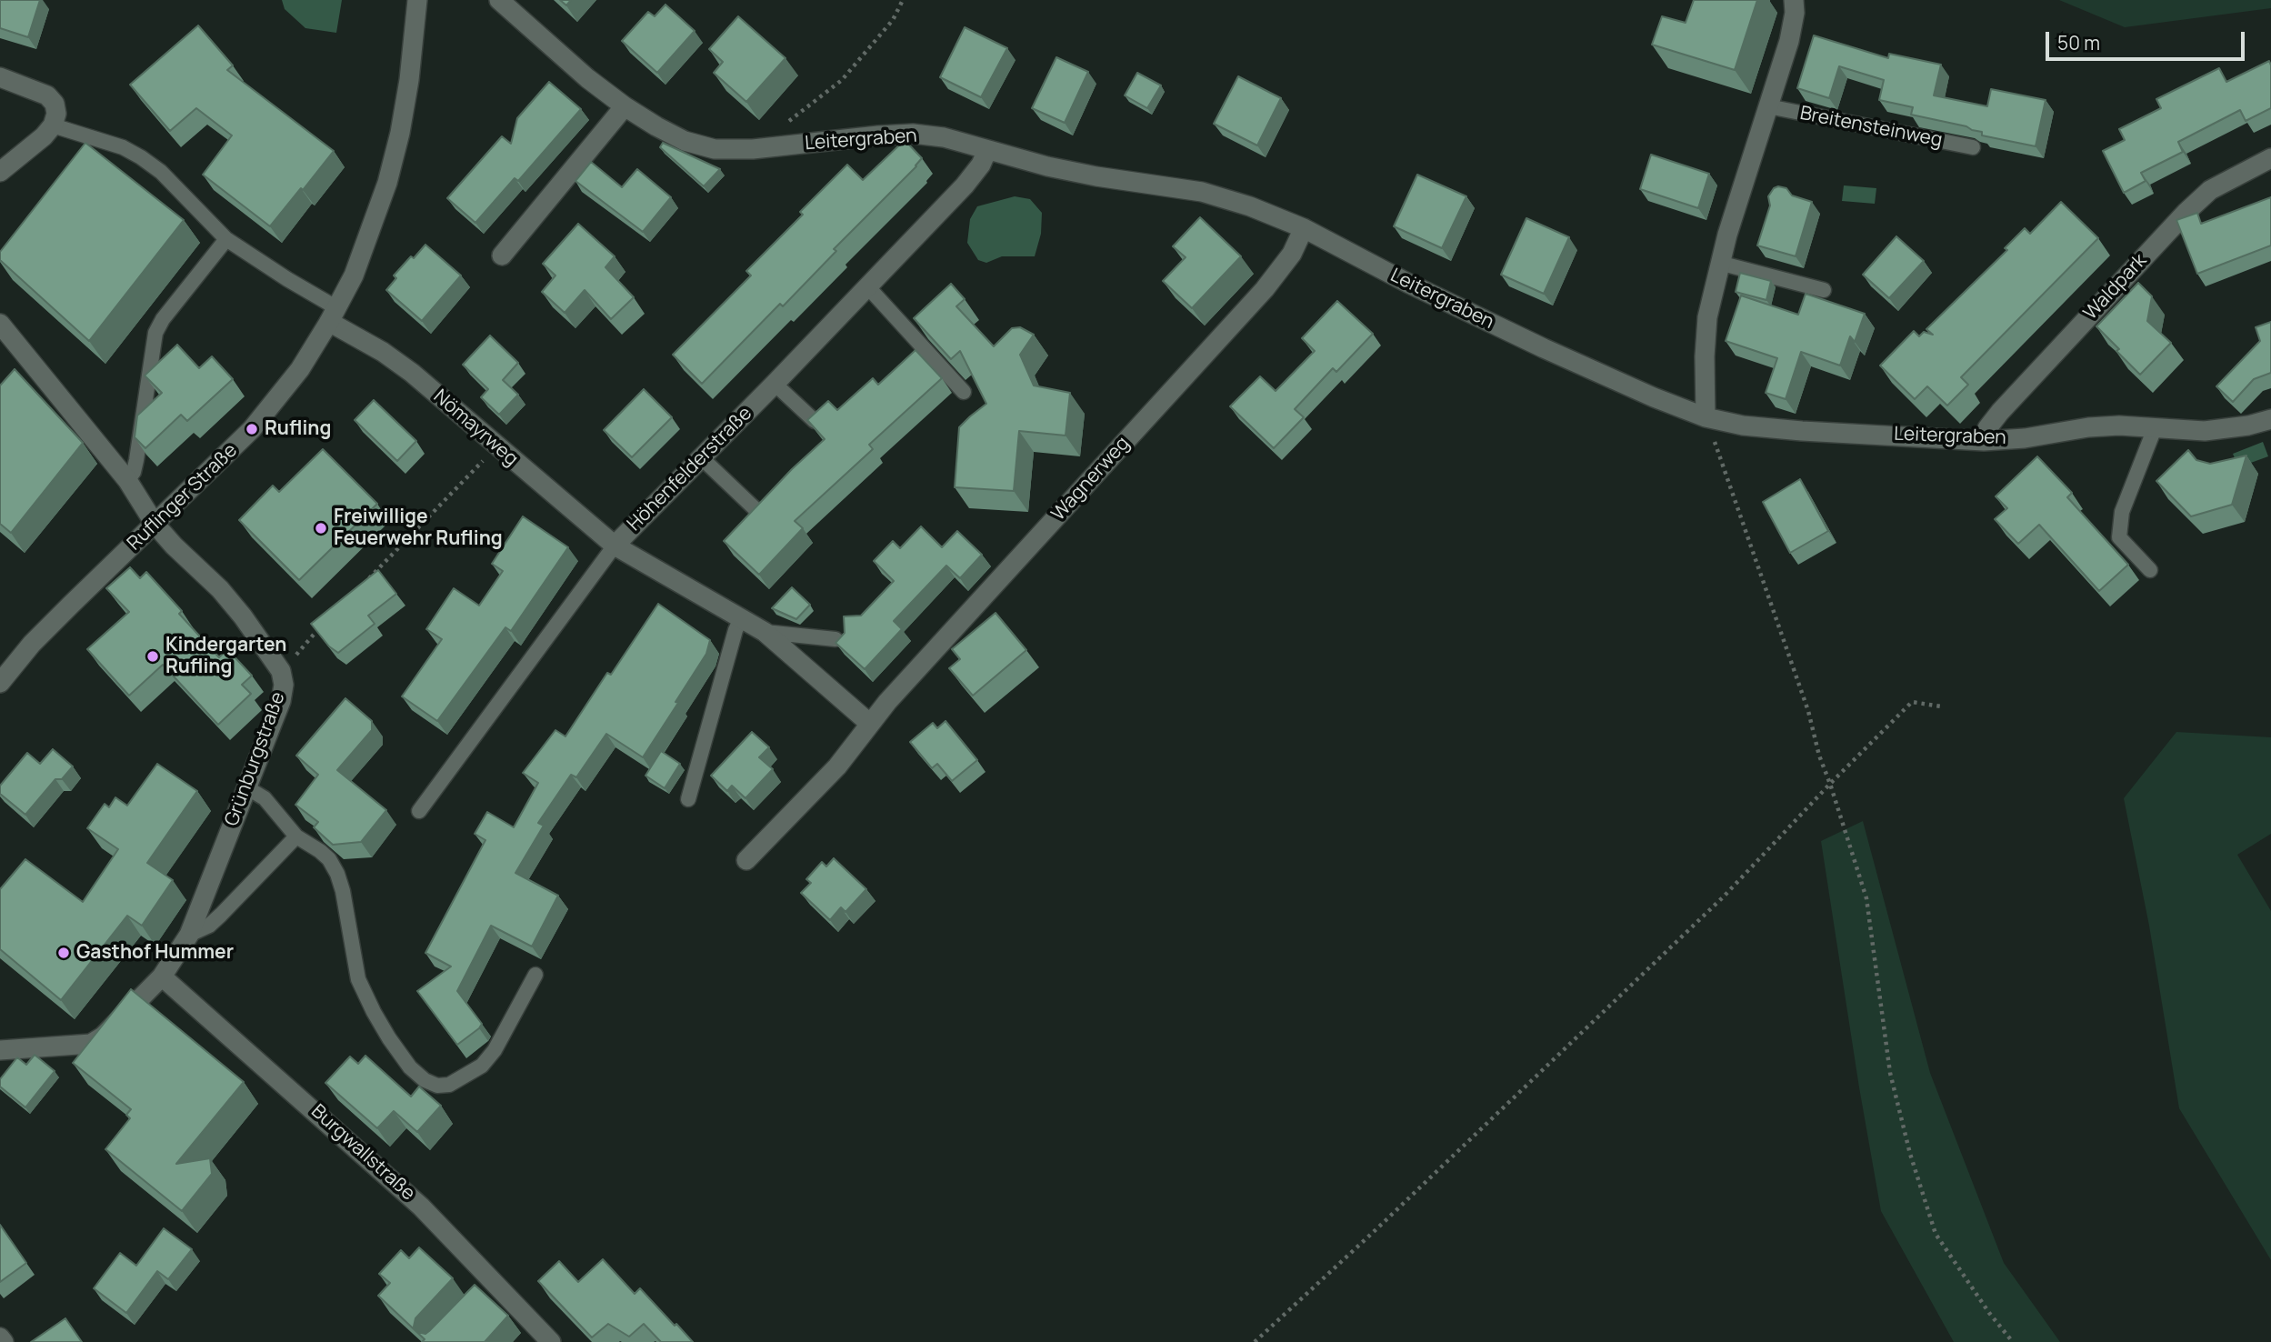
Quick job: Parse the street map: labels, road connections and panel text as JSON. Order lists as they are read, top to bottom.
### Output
{
  "streets": {
    "street": [
      "Leitergraben",
      "Waldpark",
      "Nömayrweg",
      "Höhenfelderstraße",
      "Wagnerweg",
      "Ruflinger Straße",
      "Grünburgstraße",
      "Burgwallstraße"
    ],
    "lane": ["Breitensteinweg"]
  },
  "crossings": [
    ["Leitergraben", "Waldpark"],
    ["Leitergraben", "Höhenfelderstraße"],
    ["Leitergraben", "Wagnerweg"],
    ["Nömayrweg", "Höhenfelderstraße"],
    ["Nömayrweg", "Ruflinger Straße"],
    ["Ruflinger Straße", "Grünburgstraße"],
    ["Grünburgstraße", "Burgwallstraße"]
  ],
  "places": [
    "Rufling",
    "Freiwillige Feuerwehr Rufling",
    "Kindergarten Rufling",
    "Gasthof Hummer"
  ],
  "scale_bar": "50 m"
}
